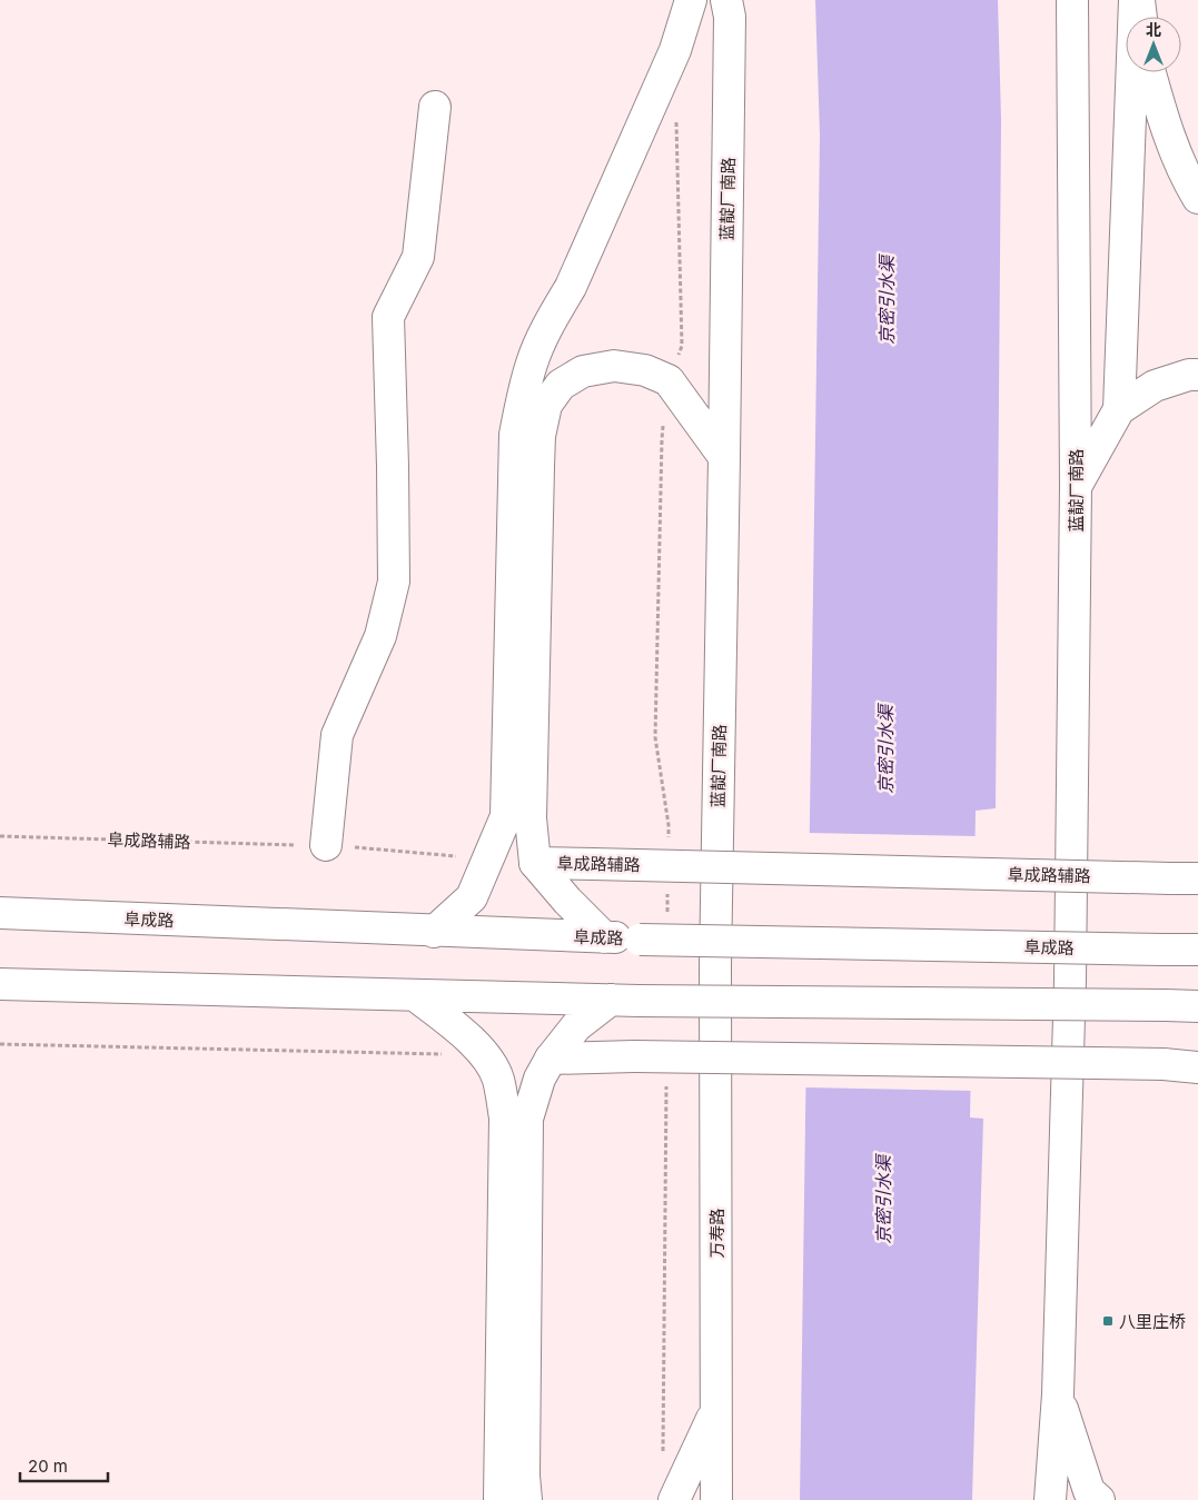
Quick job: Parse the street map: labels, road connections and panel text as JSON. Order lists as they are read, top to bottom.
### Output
{
  "streets": {
    "main road": [
      "蓝靛厂南路",
      "阜成路辅路",
      "阜成路",
      "万寿路"
    ]
  },
  "crossings": [
    ["蓝靛厂南路", "万寿路"]
  ],
  "water": ["京密引水渠"],
  "places": {
    "transit": ["八里庄桥"]
  },
  "scale_bar": "20 m",
  "north": "top"
}
